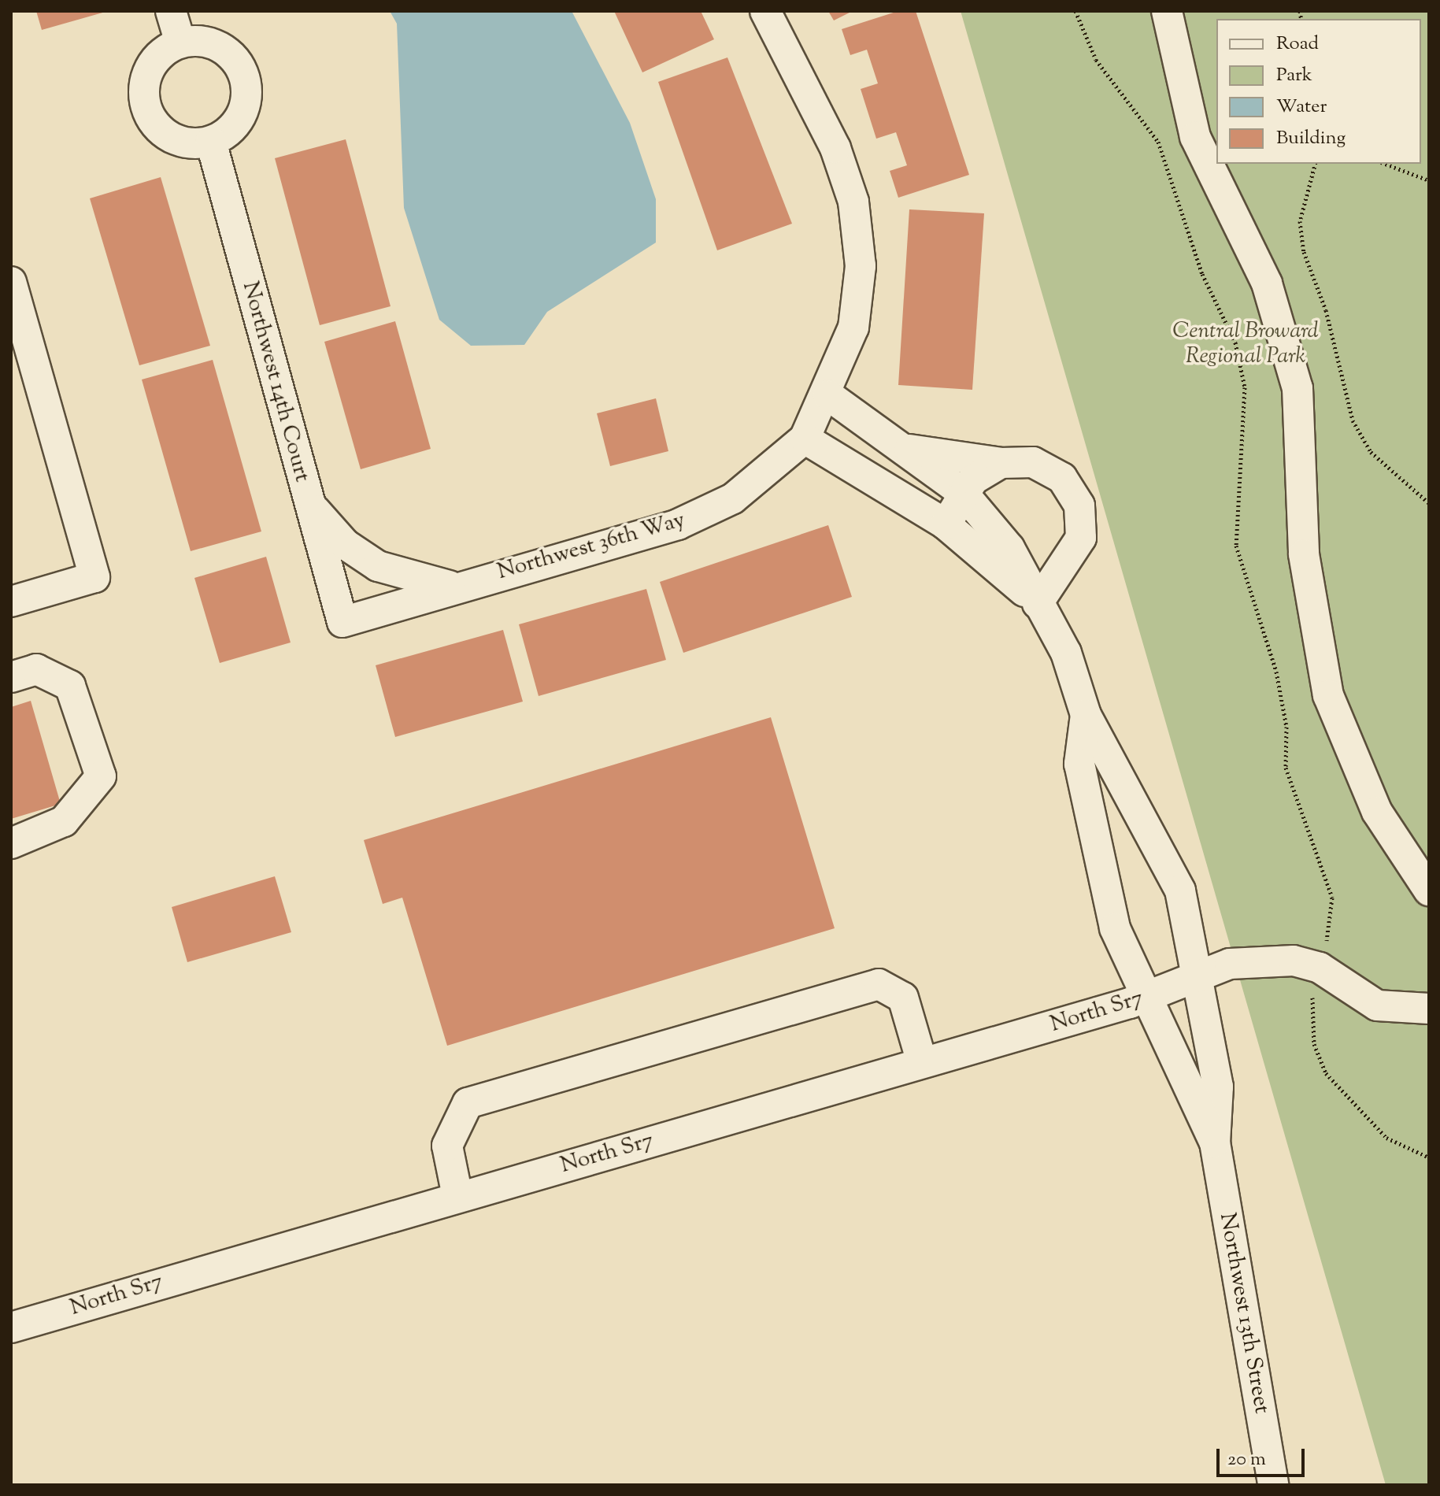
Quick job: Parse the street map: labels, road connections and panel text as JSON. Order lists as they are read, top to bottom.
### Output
{
  "streets": {
    "street": [
      "Northwest 14th Court",
      "Northwest 36th Way",
      "North Sr7",
      "Northwest 13th Street"
    ]
  },
  "crossings": [
    ["Northwest 14th Court", "Northwest 36th Way"],
    ["Northwest 36th Way", "Northwest 13th Street"],
    ["North Sr7", "Northwest 13th Street"]
  ],
  "parks": ["Central Broward Regional Park"],
  "legend": [
    "Road",
    "Park",
    "Water",
    "Building"
  ],
  "scale_bar": "20 m"
}
